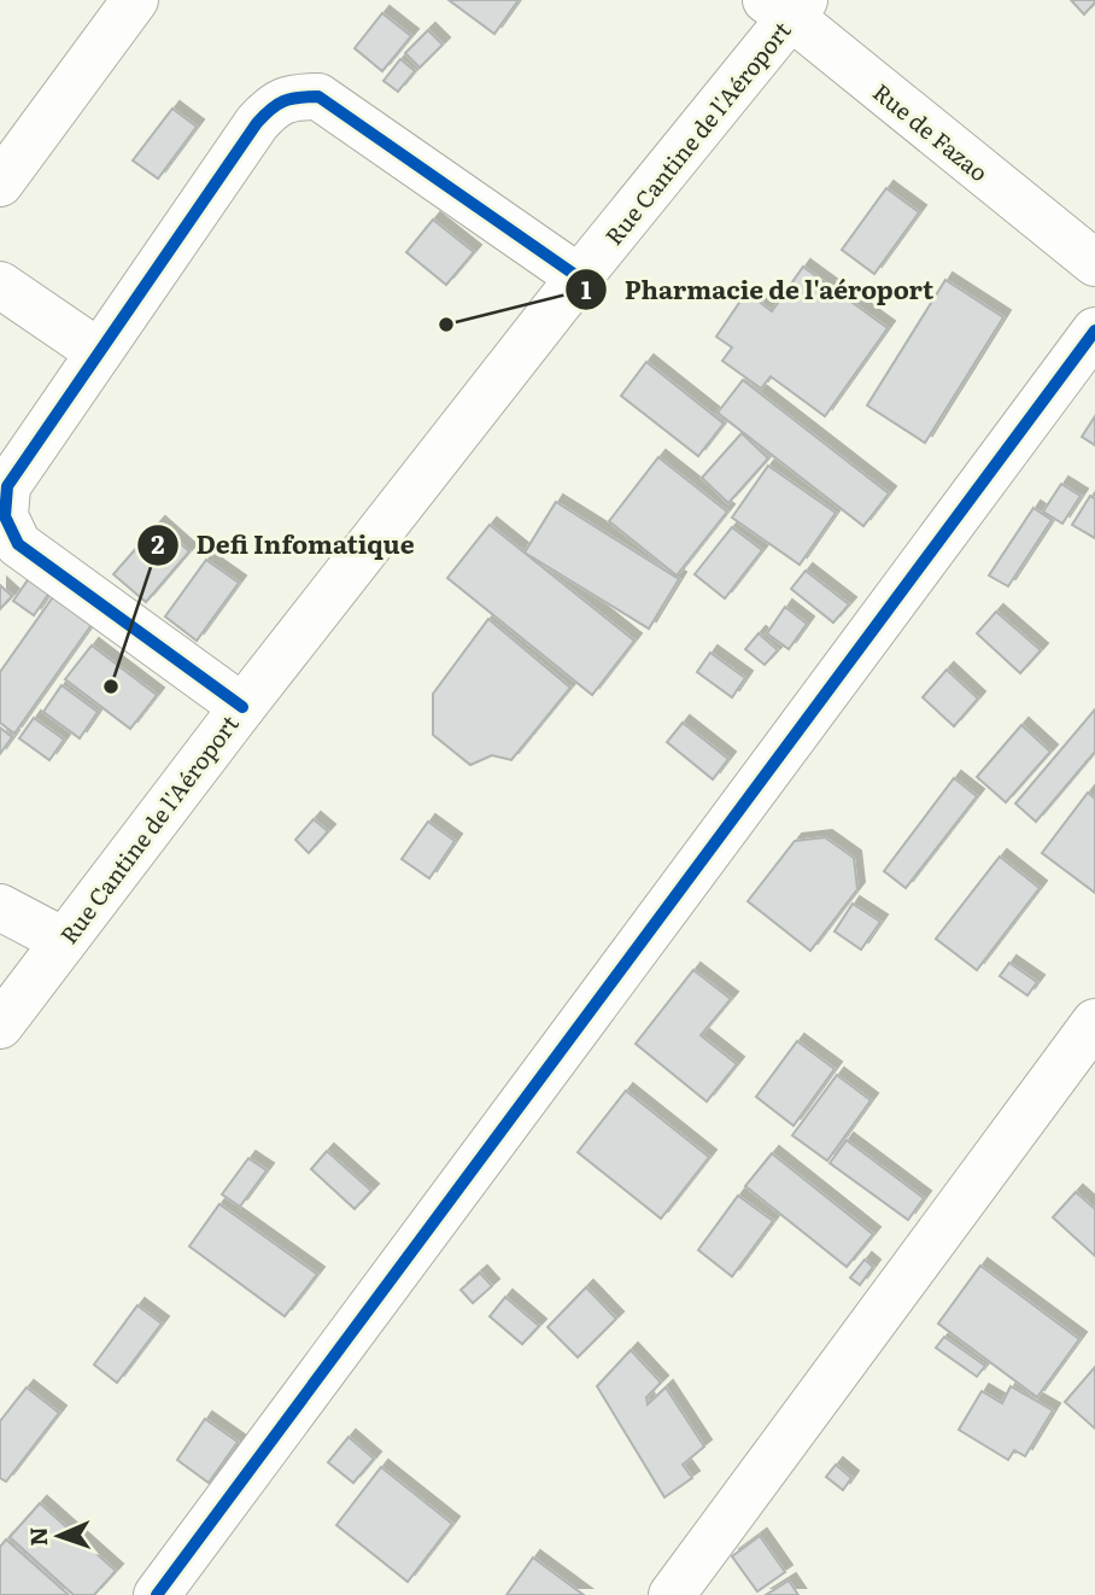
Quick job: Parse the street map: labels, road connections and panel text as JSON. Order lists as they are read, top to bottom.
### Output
{
  "streets": {
    "street": ["Rue de Fazao", "Rue Cantine de l'Aéroport"]
  },
  "crossings": [
    ["Rue de Fazao", "Rue Cantine de l'Aéroport"]
  ],
  "places": ["Pharmacie de l'aéroport", "Defi Infomatique"],
  "north": "left"
}
